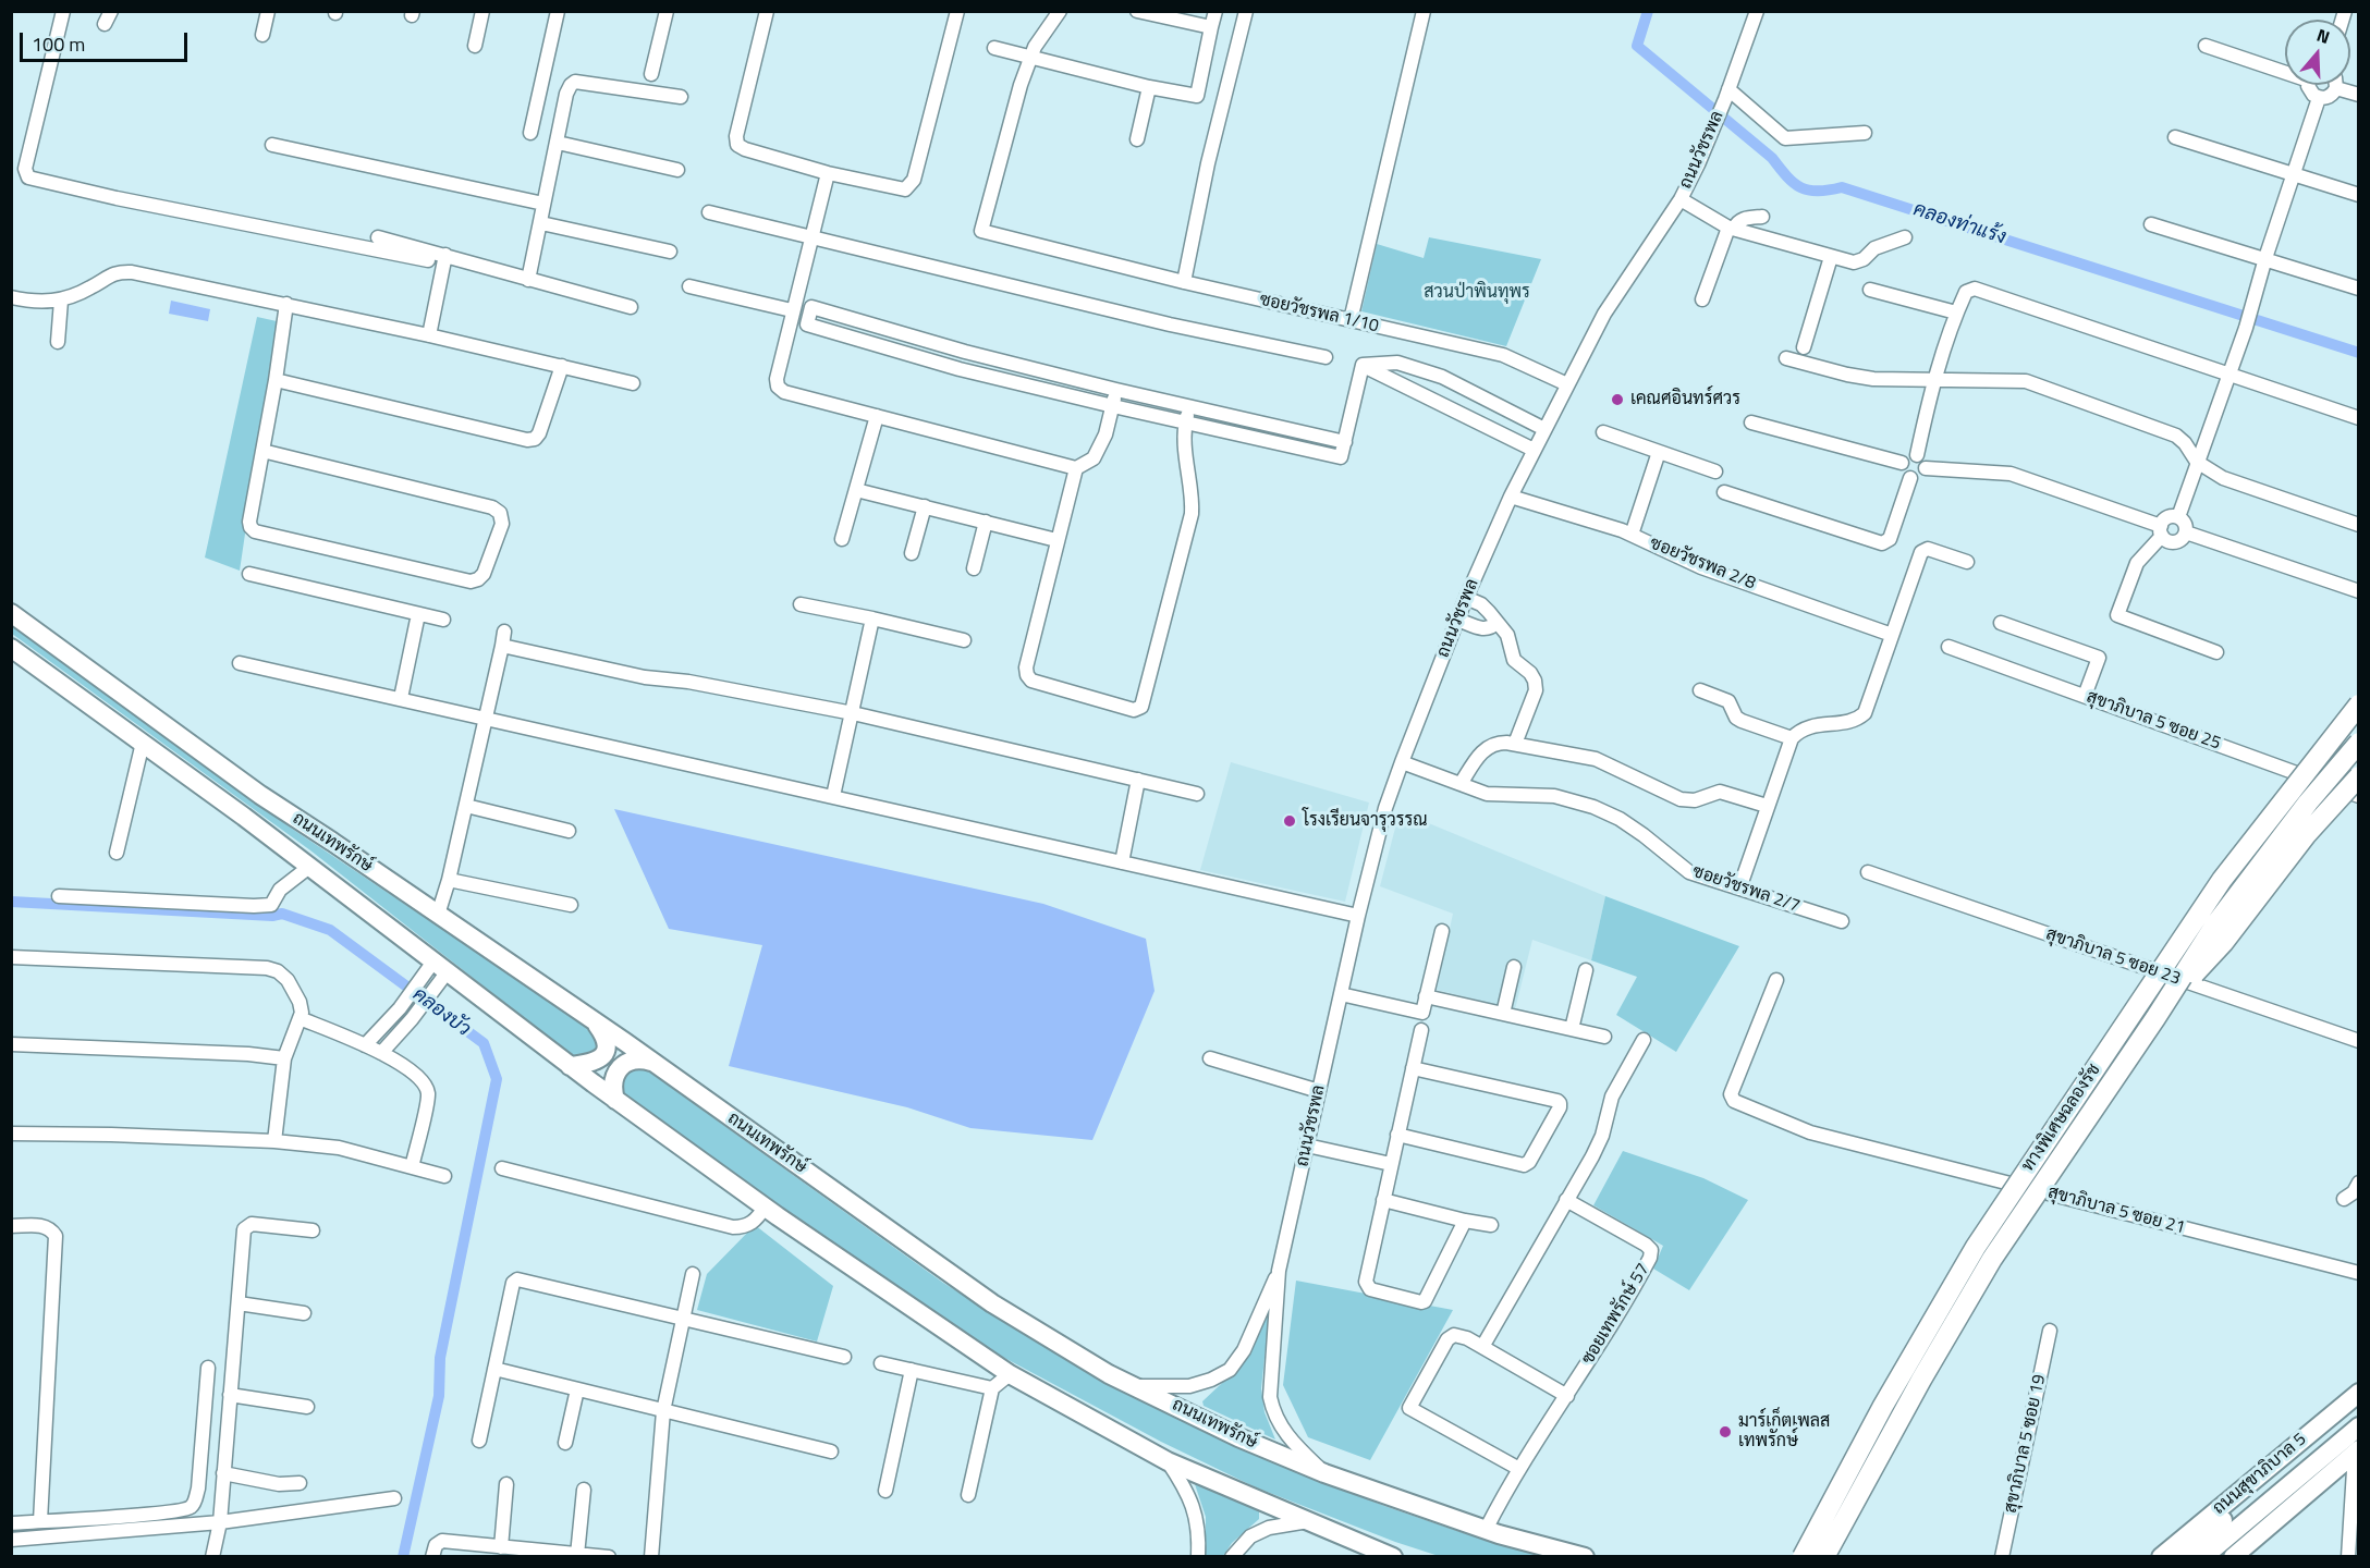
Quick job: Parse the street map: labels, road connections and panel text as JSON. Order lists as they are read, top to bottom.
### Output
{
  "streets": {
    "highway": ["ทางพิเศษฉลองรัช"],
    "main road": ["ถนนเทพรักษ์", "ถนนสุขาภิบาล 5"],
    "street": [
      "ถนนวัชรพล",
      "ซอยวัชรพล 1/10",
      "ซอยวัชรพล 2/8",
      "สุขาภิบาล 5 ซอย 25",
      "ซอยวัชรพล 2/7",
      "สุขาภิบาล 5 ซอย 23",
      "สุขาภิบาล 5 ซอย 21",
      "ซอยเทพรักษ์ 57",
      "สุขาภิบาล 5 ซอย 19"
    ]
  },
  "crossings": [
    ["ถนนวัชรพล", "ซอยวัชรพล 1/10"],
    ["ถนนวัชรพล", "ซอยวัชรพล 2/8"],
    ["ถนนวัชรพล", "ถนนเทพรักษ์"],
    ["ถนนวัชรพล", "ซอยวัชรพล 2/7"],
    ["ถนนเทพรักษ์", "ซอยเทพรักษ์ 57"]
  ],
  "water": ["คลองท่าแร้ง", "คลองบัว"],
  "parks": ["สวนป่าพินทุพร"],
  "places": ["เคณศอินทร์ศวร", "โรงเรียนจารุวรรณ", "มาร์เก็ตเพลส เทพรักษ์"],
  "scale_bar": "100 m",
  "north": "top"
}
